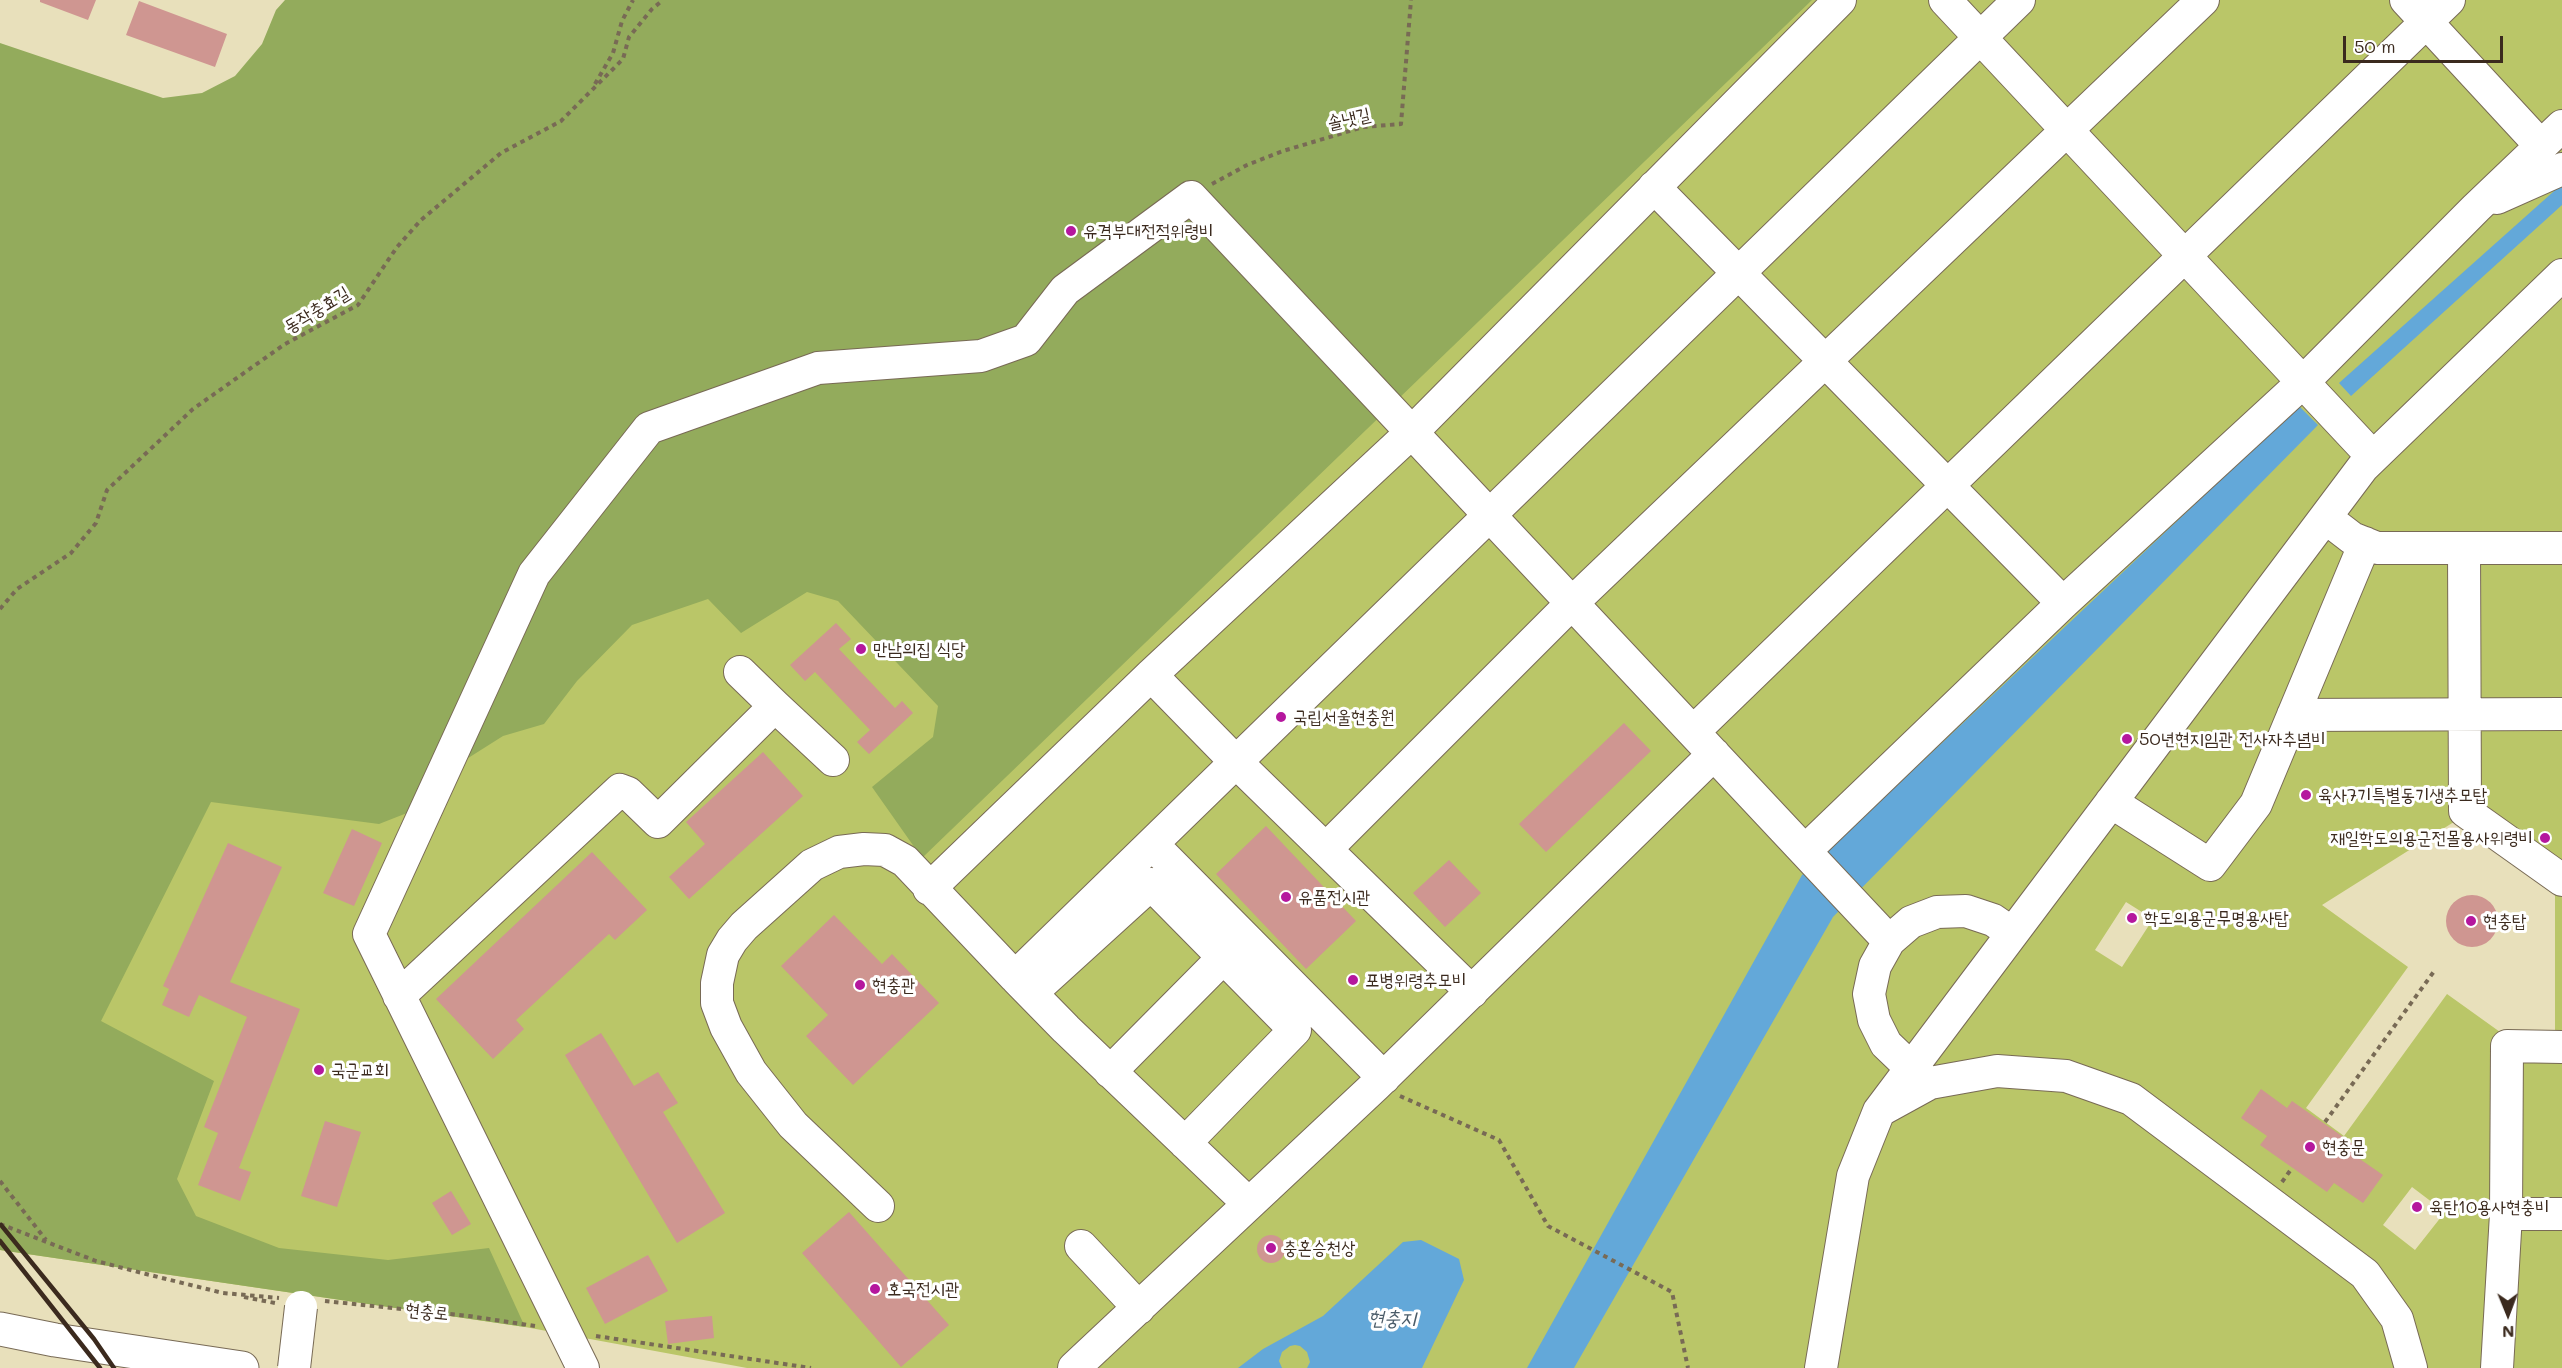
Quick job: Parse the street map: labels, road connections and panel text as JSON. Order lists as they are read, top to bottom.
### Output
{
  "streets": {
    "path": ["솔냇길", "동작충효길", "현충로"]
  },
  "water": ["현충지"],
  "places": [
    "유격부대전적위령비",
    "만남의집 식당",
    "국립서울현충원",
    "50년현지임관 전사자추념비",
    "육사7기특별동기생추모탑",
    "재일학도의용군전몰용사위령비",
    "유품전시관",
    "학도의용군무명용사탑",
    "현충탑",
    "포병위령추모비",
    "현충관",
    "국군교회",
    "현충문",
    "육탄10용사현충비",
    "충혼승천상",
    "호국전시관"
  ],
  "scale_bar": "50 m",
  "north": "bottom"
}
